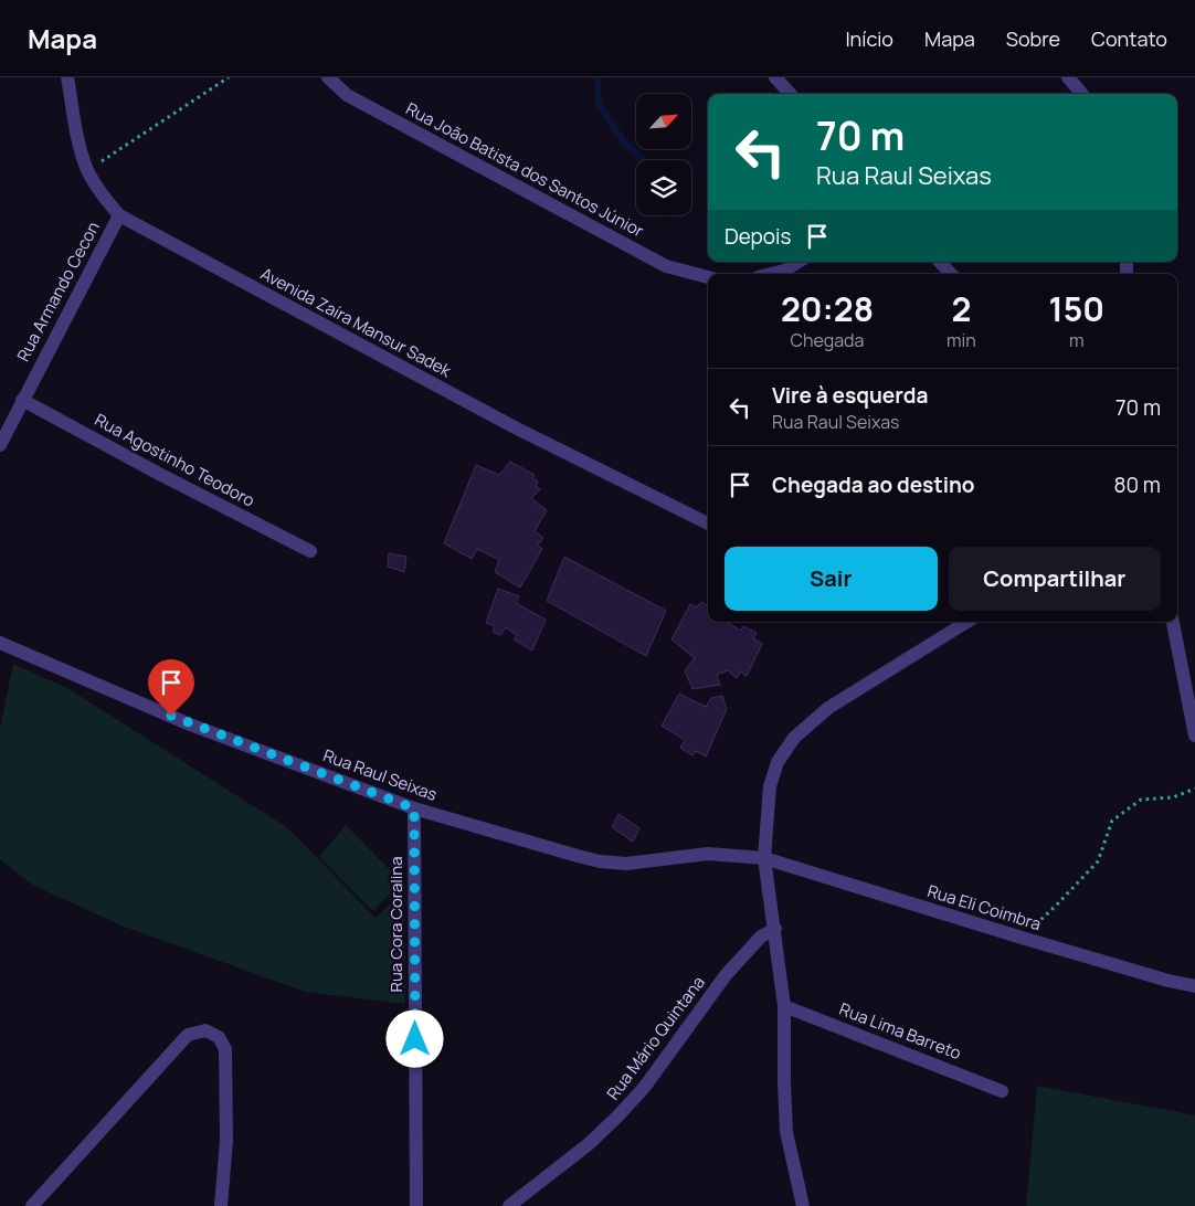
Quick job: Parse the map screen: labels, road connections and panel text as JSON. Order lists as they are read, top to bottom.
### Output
{
  "streets": {
    "street": [
      "Rua João Batista dos Santos Júnior",
      "Rua Armando Cecon",
      "Avenida Zaíra Mansur Sadek",
      "Rua Agostinho Teodoro",
      "Rua Raul Seixas",
      "Rua Eli Coimbra",
      "Rua Cora Coralina",
      "Rua Lima Barreto",
      "Rua Mário Quintana"
    ]
  },
  "crossings": [
    ["Rua Armando Cecon", "Avenida Zaíra Mansur Sadek"],
    ["Rua Armando Cecon", "Rua Agostinho Teodoro"],
    ["Rua Raul Seixas", "Rua Eli Coimbra"],
    ["Rua Raul Seixas", "Rua Cora Coralina"]
  ],
  "north": "top right",
  "page": {
    "header": "Mapa",
    "nav": [
      "Início",
      "Mapa",
      "Sobre",
      "Contato"
    ],
    "turn": ["70 m", "Rua Raul Seixas"],
    "then": "Depois",
    "eta": [
      "20:28",
      "Chegada",
      "2",
      "min",
      "150",
      "m"
    ],
    "list": [
      {
        "name": "Vire à esquerda",
        "note": "Rua Raul Seixas",
        "value": "70 m"
      },
      {
        "name": "Chegada ao destino",
        "value": "80 m"
      }
    ],
    "buttons": ["Sair", "Compartilhar"]
  }
}
